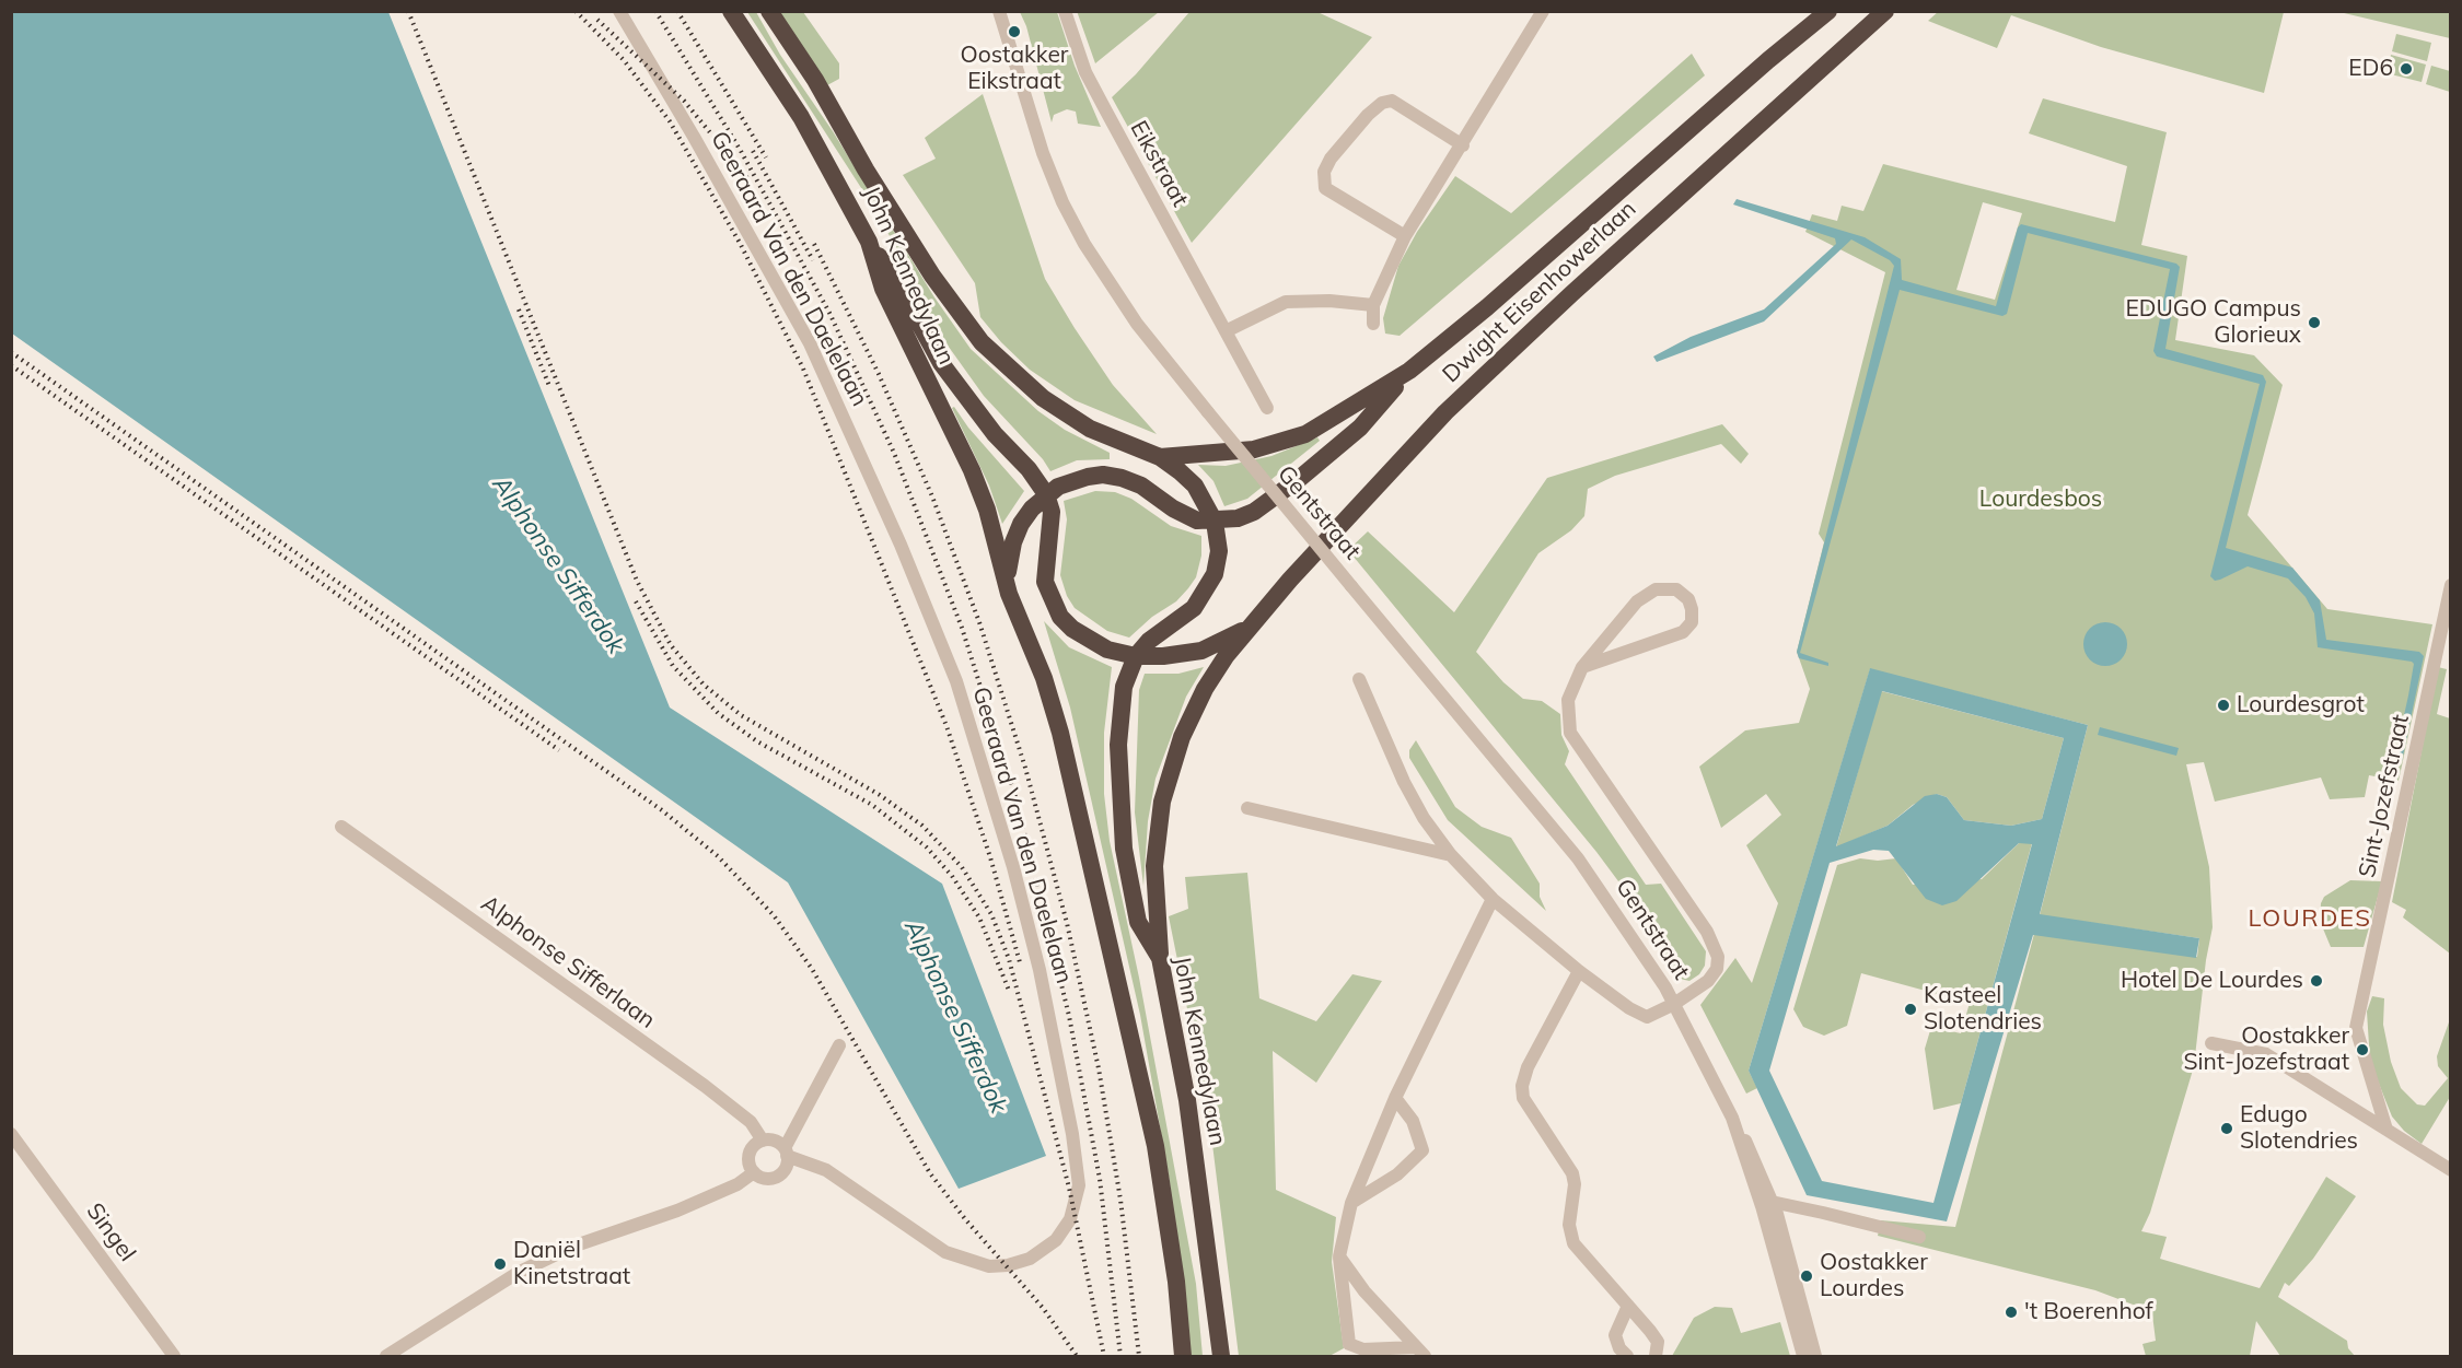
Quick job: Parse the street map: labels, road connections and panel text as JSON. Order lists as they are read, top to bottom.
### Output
{
  "streets": {
    "highway": ["John Kennedylaan", "Dwight Eisenhowerlaan"],
    "street": [
      "Eikstraat",
      "Geeraard Van den Daelelaan",
      "Gentstraat",
      "Sint-Jozefstraat",
      "Alphonse Sifferlaan",
      "Singel"
    ]
  },
  "crossings": [
    ["Geeraard Van den Daelelaan", "Alphonse Sifferlaan"],
    ["John Kennedylaan", "Dwight Eisenhowerlaan"]
  ],
  "districts": ["LOURDES"],
  "water": ["Alphonse Sifferdok"],
  "parks": ["Lourdesbos"],
  "places": [
    "Oostakker Eikstraat",
    "ED6",
    "EDUGO Campus Glorieux",
    "Lourdesgrot",
    "Hotel De Lourdes",
    "Kasteel Slotendries",
    "Oostakker Sint-Jozefstraat",
    "Edugo Slotendries",
    "Daniël Kinetstraat",
    "Oostakker Lourdes",
    "'t Boerenhof"
  ]
}
